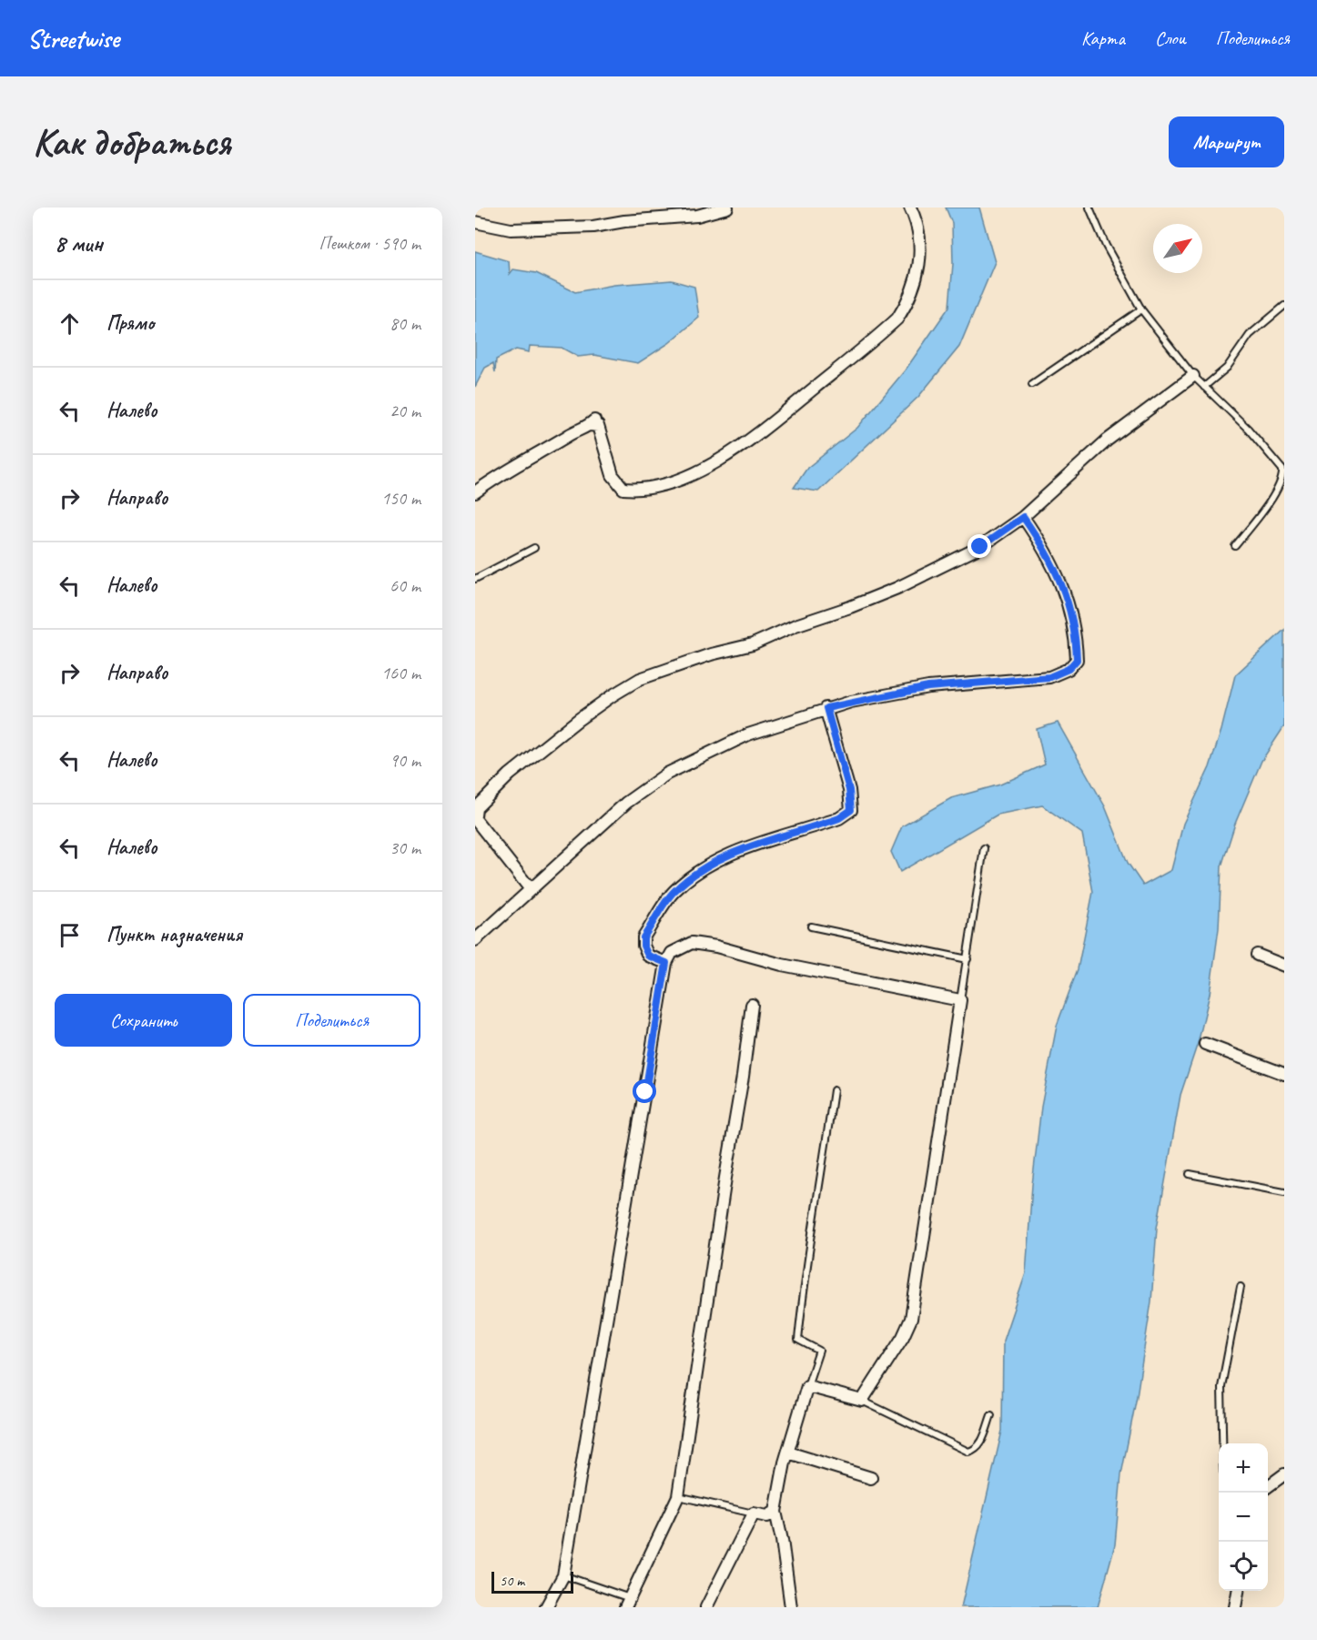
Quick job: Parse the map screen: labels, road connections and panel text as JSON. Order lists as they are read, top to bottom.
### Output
{
  "scale_bar": "50 m",
  "north": "top right",
  "page": {
    "header": "Streetwise",
    "nav": ["Карта", "Слои", "Поделиться"],
    "buttons": [
      "Маршрут",
      ["Сохранить", "Поделиться"]
    ],
    "title": "Как добраться",
    "heading": ["8 мин", "Пешком · 590 m"],
    "list": [
      ["Прямо", "80 m"],
      ["Налево", "20 m"],
      ["Направо", "150 m"],
      ["Налево", "60 m"],
      ["Направо", "160 m"],
      ["Налево", "90 m"],
      ["Налево", "30 m"],
      "Пункт назначения"
    ],
    "map_buttons": ["+", "−"],
    "scale": "50 m"
  }
}
